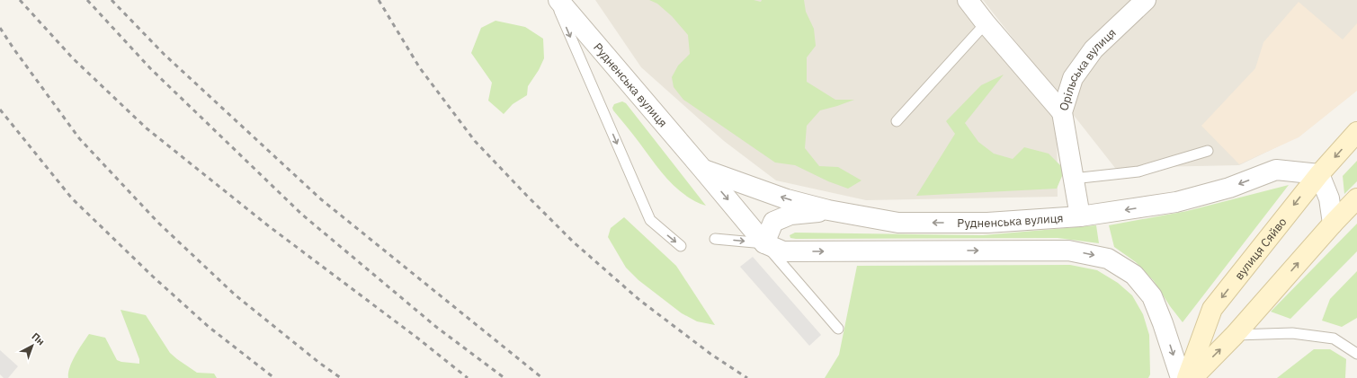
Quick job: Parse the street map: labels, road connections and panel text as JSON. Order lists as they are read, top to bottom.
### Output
{
  "streets": {
    "main road": ["вулиця Сяйво"],
    "street": ["Орільська вулиця", "Рудненська вулиця"]
  },
  "crossings": [
    ["Орільська вулиця", "Рудненська вулиця"],
    ["Рудненська вулиця", "вулиця Сяйво"]
  ],
  "north": "top right"
}
